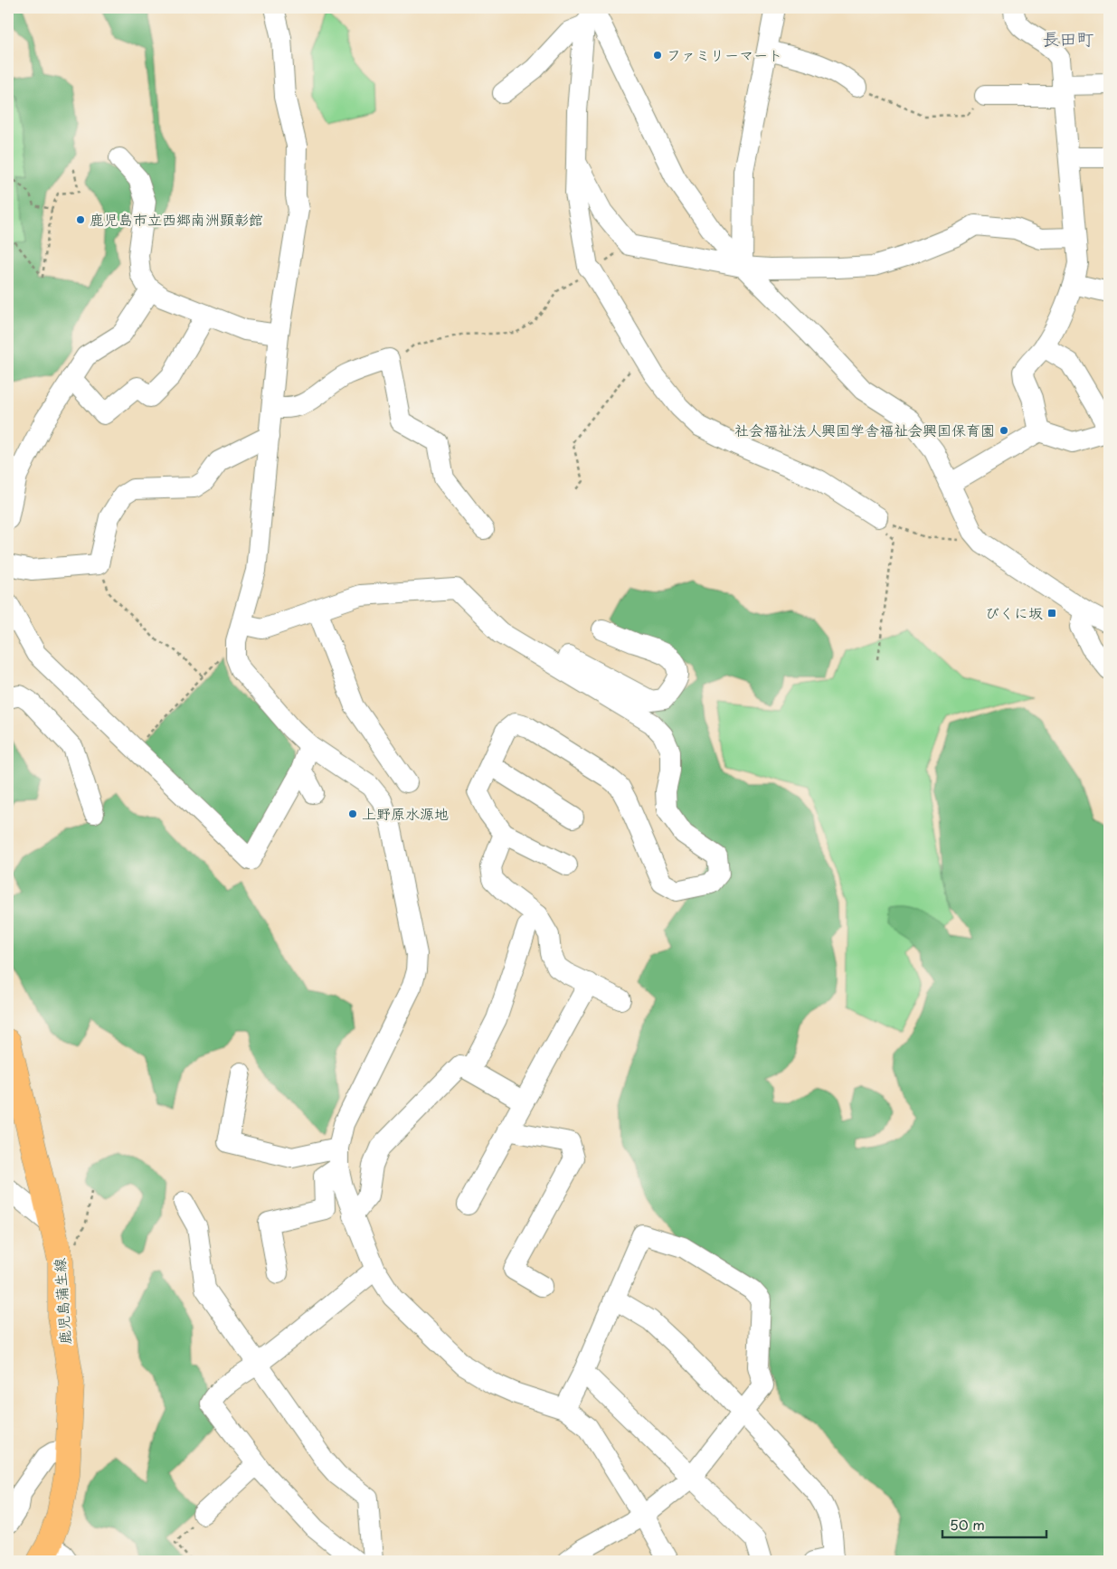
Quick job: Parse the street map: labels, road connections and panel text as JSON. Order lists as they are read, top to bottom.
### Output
{
  "streets": {
    "main road": ["鹿児島蒲生線"]
  },
  "districts": ["長田町"],
  "places": {
    "other": [
      "ファミリーマート",
      "鹿児島市立西郷南洲顕彰館",
      "社会福祉法人興国学舎福祉会興国保育園",
      "上野原水源地"
    ],
    "transit": ["びくに坂"]
  },
  "scale_bar": "50 m"
}
